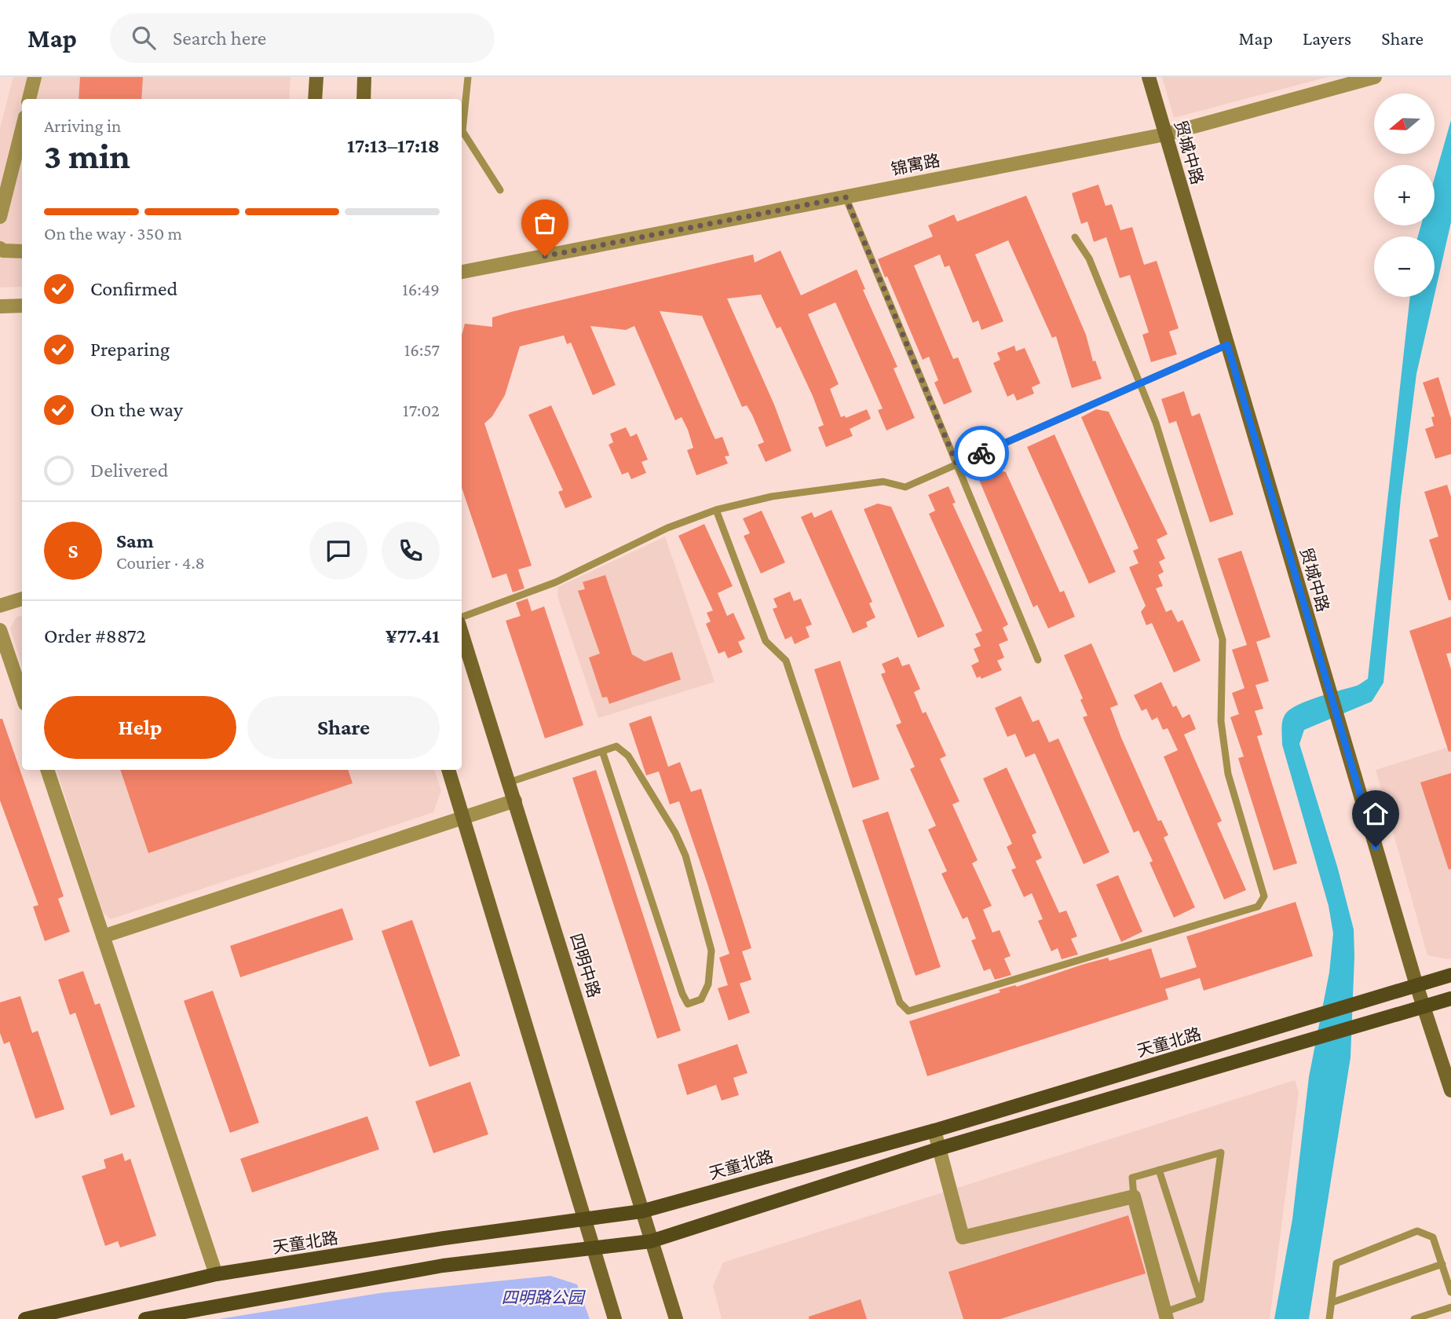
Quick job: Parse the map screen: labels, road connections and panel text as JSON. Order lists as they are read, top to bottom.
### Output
{
  "streets": {
    "main road": ["贸城中路", "四明中路", "天童北路"],
    "street": ["锦寓路"]
  },
  "crossings": [
    ["贸城中路", "锦寓路"],
    ["贸城中路", "天童北路"],
    ["四明中路", "天童北路"]
  ],
  "parks": ["四明路公园"],
  "north": "left",
  "page": {
    "header": "Map",
    "search": "Search here",
    "nav": ["Map", "Layers", "Share"],
    "map_buttons": ["+", "−"],
    "heading": ["3 min", "Arriving in", "17:13–17:18"],
    "panel": [
      "Sam",
      "Courier · 4.8",
      "Order #8872",
      "¥77.41"
    ],
    "bar": "On the way · 350 m",
    "list": [
      ["Confirmed", "16:49"],
      ["Preparing", "16:57"],
      ["On the way", "17:02"],
      "Delivered"
    ],
    "round": "S",
    "buttons": ["Help", "Share"]
  }
}
